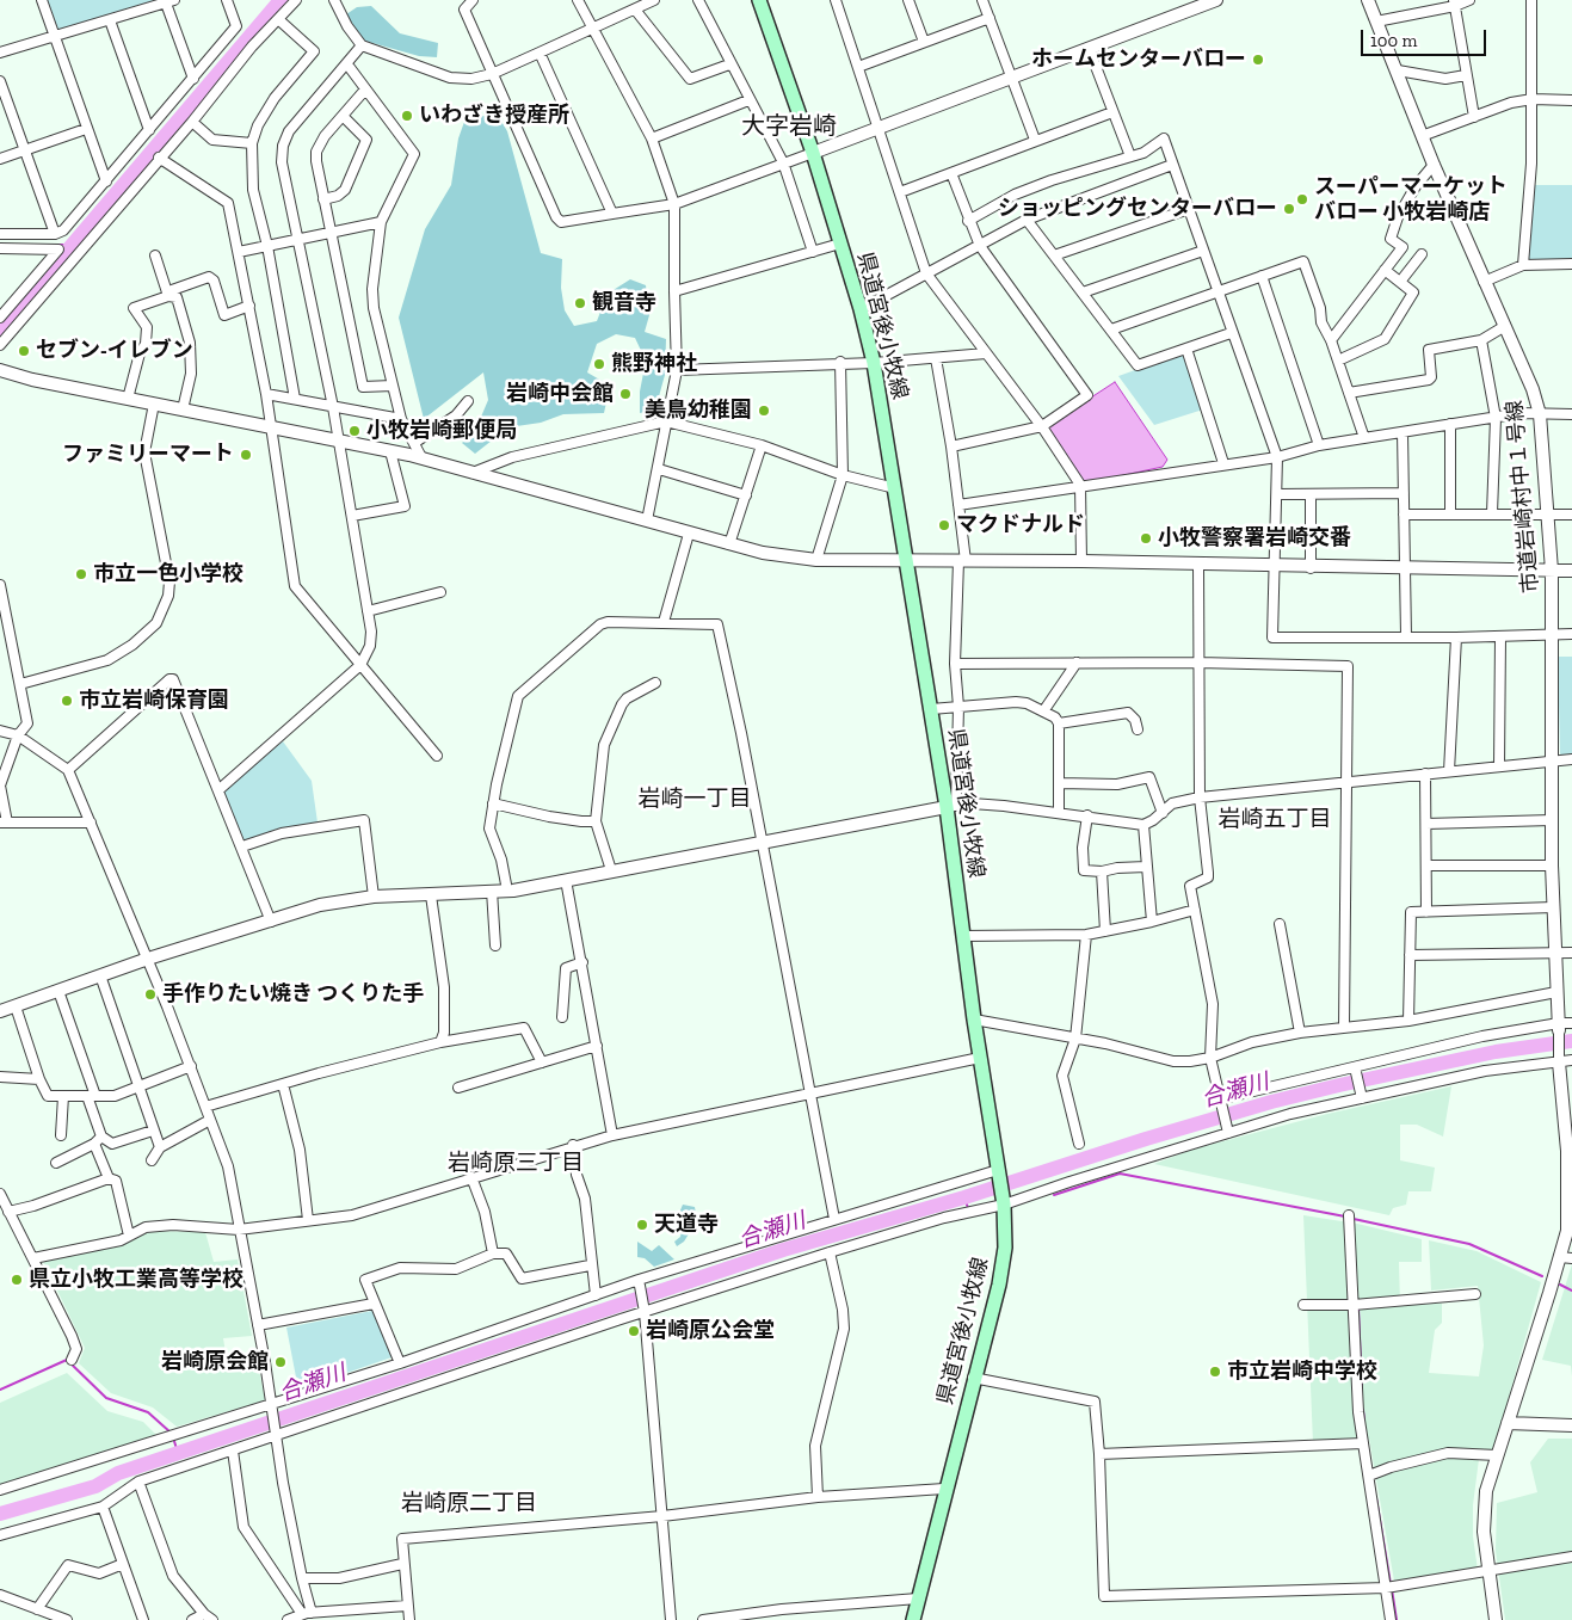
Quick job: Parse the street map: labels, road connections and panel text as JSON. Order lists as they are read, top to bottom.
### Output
{
  "streets": {
    "main road": ["県道宮後小牧線"],
    "street": ["市道岩崎村中１号線"]
  },
  "districts": [
    "大字岩崎",
    "岩崎一丁目",
    "岩崎五丁目",
    "岩崎原三丁目",
    "岩崎原二丁目"
  ],
  "water": ["合瀬川"],
  "places": [
    "ホームセンターバロー",
    "いわざき授産所",
    "スーパーマーケット バロー 小牧岩崎店",
    "ショッピングセンターバロー",
    "観音寺",
    "セブン-イレブン",
    "熊野神社",
    "岩崎中会館",
    "美鳥幼稚園",
    "小牧岩崎郵便局",
    "ファミリーマート",
    "マクドナルド",
    "小牧警察署岩崎交番",
    "市立一色小学校",
    "市立岩崎保育園",
    "手作りたい焼き つくりた手",
    "天道寺",
    "県立小牧工業高等学校",
    "岩崎原公会堂",
    "岩崎原会館",
    "市立岩崎中学校"
  ],
  "scale_bar": "100 m"
}
